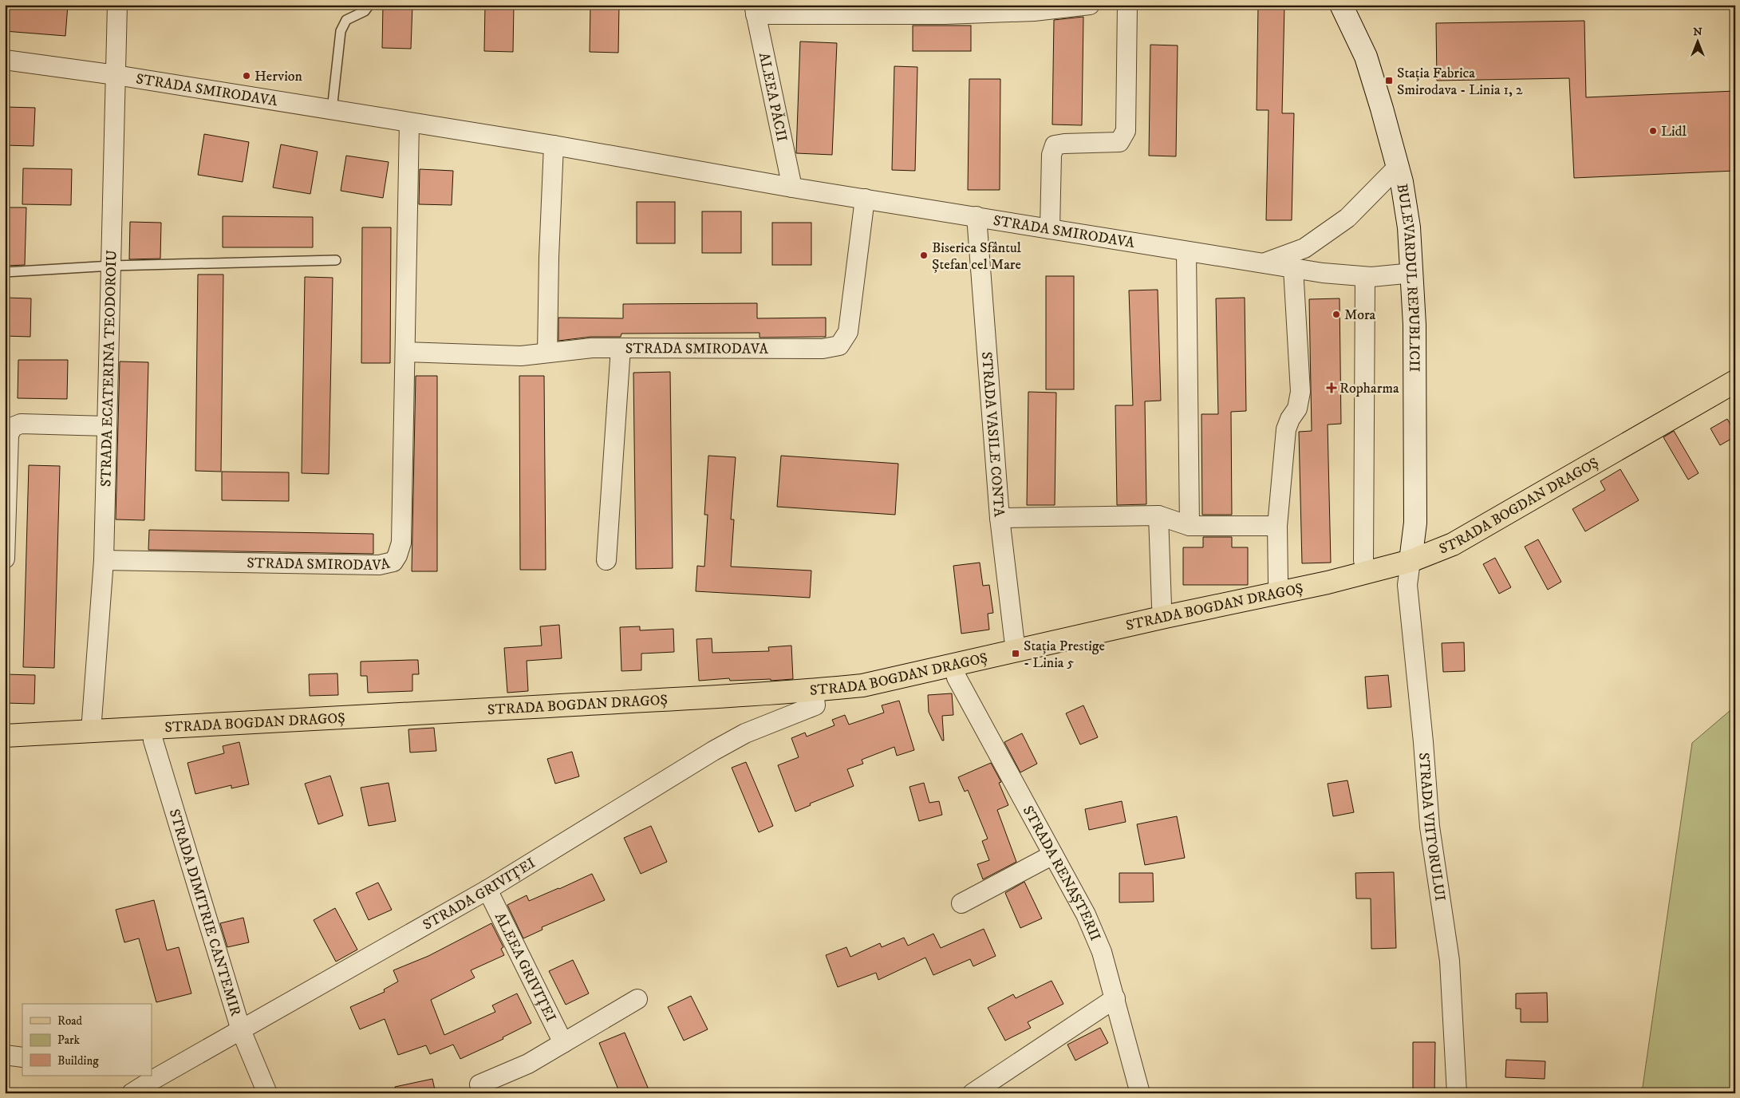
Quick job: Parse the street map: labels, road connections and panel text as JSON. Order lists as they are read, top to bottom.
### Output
{
  "streets": {
    "main road": ["BULEVARDUL REPUBLICII", "STRADA BOGDAN DRAGOȘ"],
    "street": [
      "STRADA SMIRODAVA",
      "ALEEA PĂCII",
      "STRADA ECATERINA TEODOROIU",
      "STRADA VASILE CONTA",
      "STRADA VIITORULUI",
      "STRADA RENAȘTERII",
      "STRADA GRIVIȚEI",
      "STRADA DIMITRIE CANTEMIR",
      "ALEEA GRIVIȚEI"
    ]
  },
  "crossings": [
    ["STRADA SMIRODAVA", "ALEEA PĂCII"],
    ["STRADA SMIRODAVA", "BULEVARDUL REPUBLICII"],
    ["STRADA SMIRODAVA", "STRADA ECATERINA TEODOROIU"],
    ["STRADA SMIRODAVA", "STRADA VASILE CONTA"],
    ["BULEVARDUL REPUBLICII", "STRADA BOGDAN DRAGOȘ"],
    ["BULEVARDUL REPUBLICII", "STRADA VIITORULUI"],
    ["STRADA ECATERINA TEODOROIU", "STRADA BOGDAN DRAGOȘ"],
    ["STRADA VASILE CONTA", "STRADA BOGDAN DRAGOȘ"],
    ["STRADA BOGDAN DRAGOȘ", "STRADA VIITORULUI"],
    ["STRADA BOGDAN DRAGOȘ", "STRADA RENAȘTERII"],
    ["STRADA BOGDAN DRAGOȘ", "STRADA GRIVIȚEI"],
    ["STRADA BOGDAN DRAGOȘ", "STRADA DIMITRIE CANTEMIR"],
    ["STRADA GRIVIȚEI", "STRADA DIMITRIE CANTEMIR"],
    ["STRADA GRIVIȚEI", "ALEEA GRIVIȚEI"]
  ],
  "places": {
    "other": [
      "Hervion",
      "Lidl",
      "Biserica Sfântul Ștefan cel Mare",
      "Mora"
    ],
    "transit": ["Stația Fabrica Smirodava - Linia 1, 2", "Stația Prestige - Linia 5"],
    "health": ["Ropharma"]
  },
  "legend": ["Road", "Park", "Building"],
  "north": "top"
}
